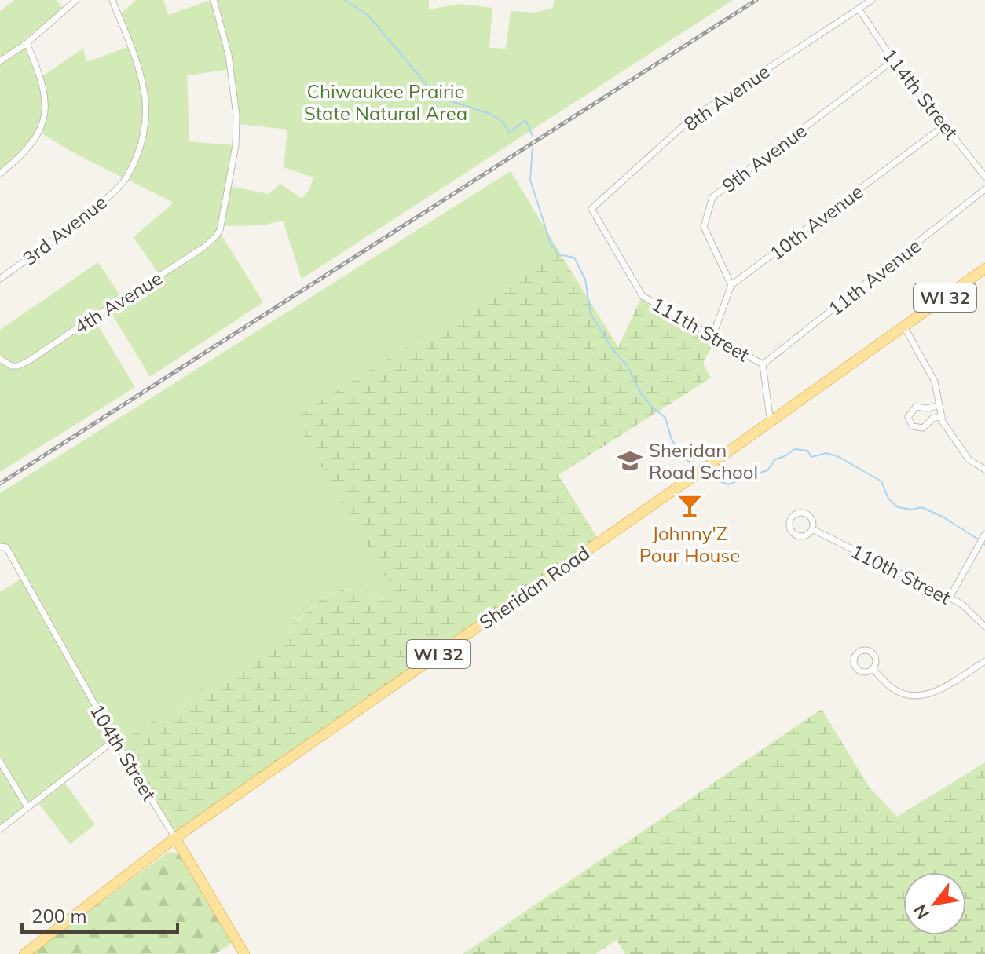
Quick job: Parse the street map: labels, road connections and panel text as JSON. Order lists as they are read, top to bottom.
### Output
{
  "streets": {
    "main road": ["WI 32", "Sheridan Road", "104th Street"],
    "street": [
      "114th Street",
      "8th Avenue",
      "9th Avenue",
      "10th Avenue",
      "3rd Avenue",
      "11th Avenue",
      "4th Avenue",
      "111th Street",
      "110th Street"
    ]
  },
  "crossings": [
    ["114th Street", "8th Avenue"],
    ["114th Street", "9th Avenue"],
    ["114th Street", "10th Avenue"],
    ["8th Avenue", "111th Street"],
    ["9th Avenue", "10th Avenue"],
    ["11th Avenue", "111th Street"],
    ["111th Street", "Sheridan Road"],
    ["Sheridan Road", "104th Street"]
  ],
  "parks": ["Chiwaukee Prairie State Natural Area"],
  "places": {
    "school or university": ["Sheridan Road School"],
    "bar": ["Johnny'Z Pour House"]
  },
  "scale_bar": "200 m",
  "north": "bottom left"
}
